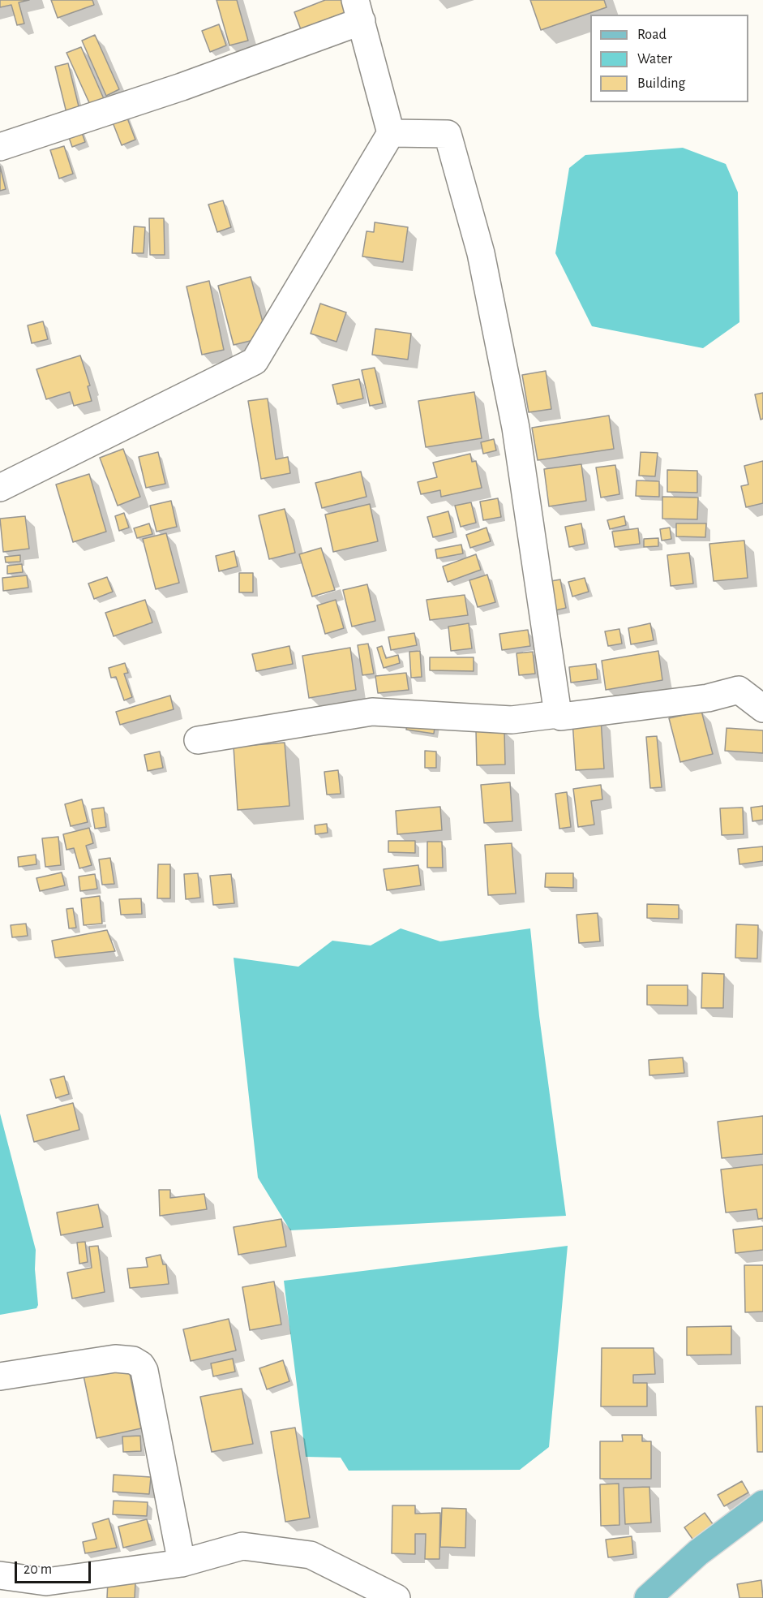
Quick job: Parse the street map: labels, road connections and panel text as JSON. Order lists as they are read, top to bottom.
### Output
{
  "legend": ["Road", "Water", "Building"],
  "scale_bar": "20 m"
}
